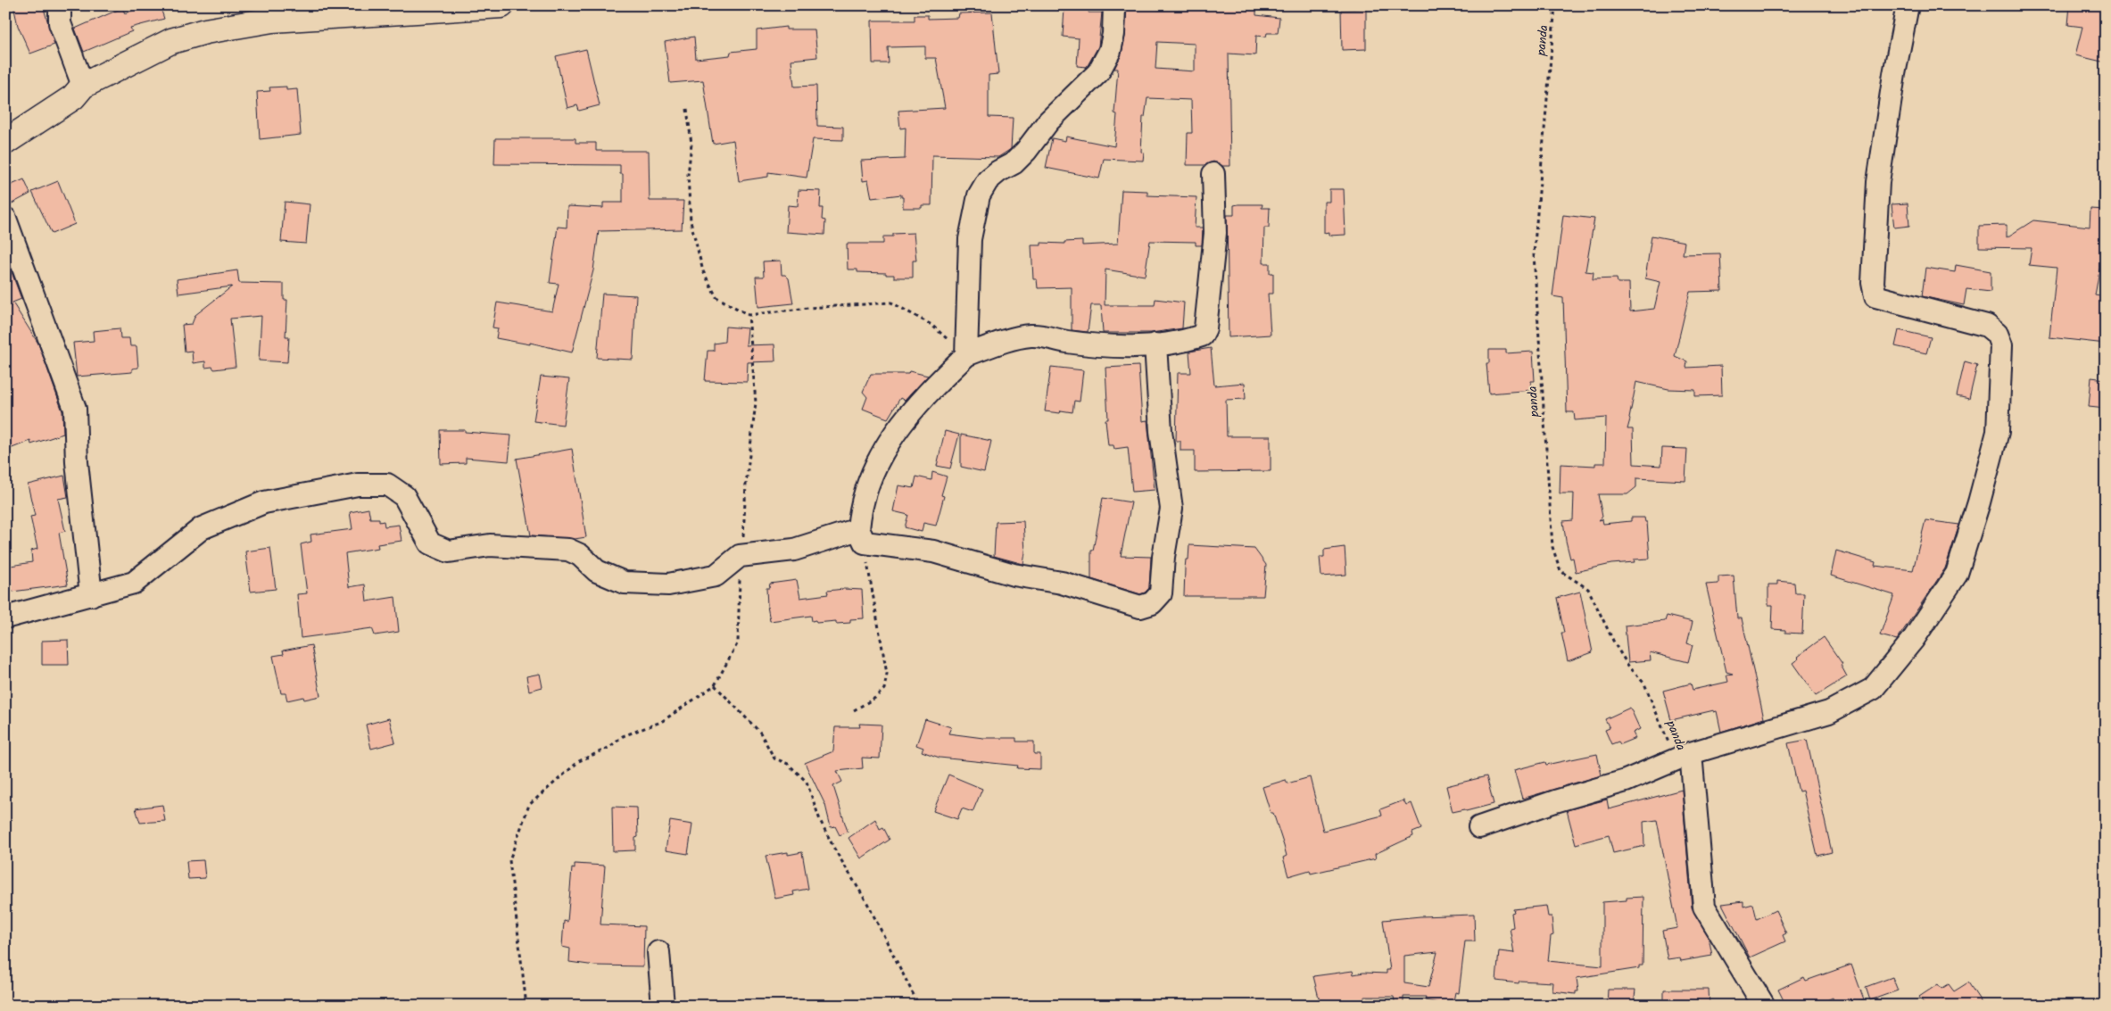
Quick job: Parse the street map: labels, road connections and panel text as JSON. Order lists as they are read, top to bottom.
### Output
{
  "streets": {
    "path": ["panda"]
  }
}
